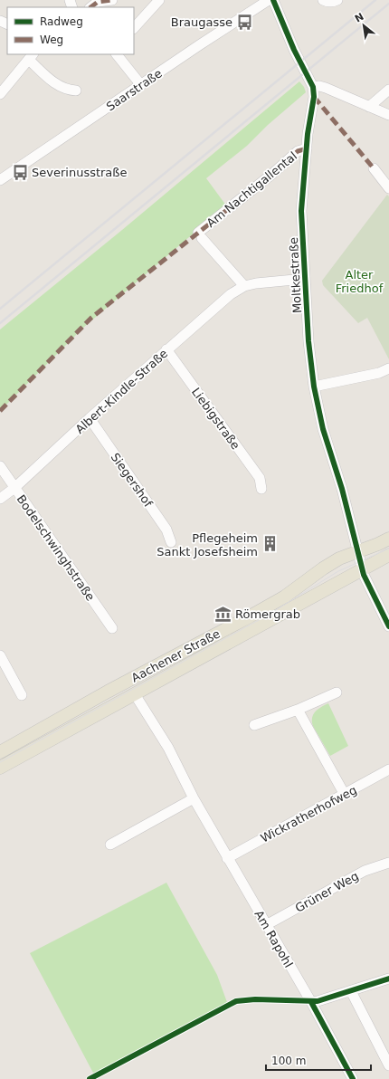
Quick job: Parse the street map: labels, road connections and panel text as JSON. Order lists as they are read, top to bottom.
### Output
{
  "streets": {
    "main road": ["Aachener Straße"],
    "street": [
      "Saarstraße",
      "Am Nachtigallental",
      "Moltkestraße",
      "Albert-Kindle-Straße",
      "Liebigstraße",
      "Siegershof",
      "Bodelschwinghstraße",
      "Wickratherhofweg",
      "Grüner Weg",
      "Am Rapohl"
    ]
  },
  "crossings": [
    ["Am Nachtigallental", "Moltkestraße"],
    ["Am Nachtigallental", "Albert-Kindle-Straße"],
    ["Moltkestraße", "Albert-Kindle-Straße"],
    ["Moltkestraße", "Aachener Straße"],
    ["Albert-Kindle-Straße", "Liebigstraße"],
    ["Albert-Kindle-Straße", "Siegershof"],
    ["Albert-Kindle-Straße", "Bodelschwinghstraße"],
    ["Aachener Straße", "Am Rapohl"],
    ["Wickratherhofweg", "Am Rapohl"],
    ["Grüner Weg", "Am Rapohl"]
  ],
  "parks": ["Alter Friedhof"],
  "places": {
    "bus stop": ["Braugasse", "Severinusstraße"],
    "building": ["Pflegeheim Sankt Josefsheim"],
    "museum": ["Römergrab"]
  },
  "legend": ["Radweg", "Weg"],
  "scale_bar": "100 m",
  "north": "top left"
}
